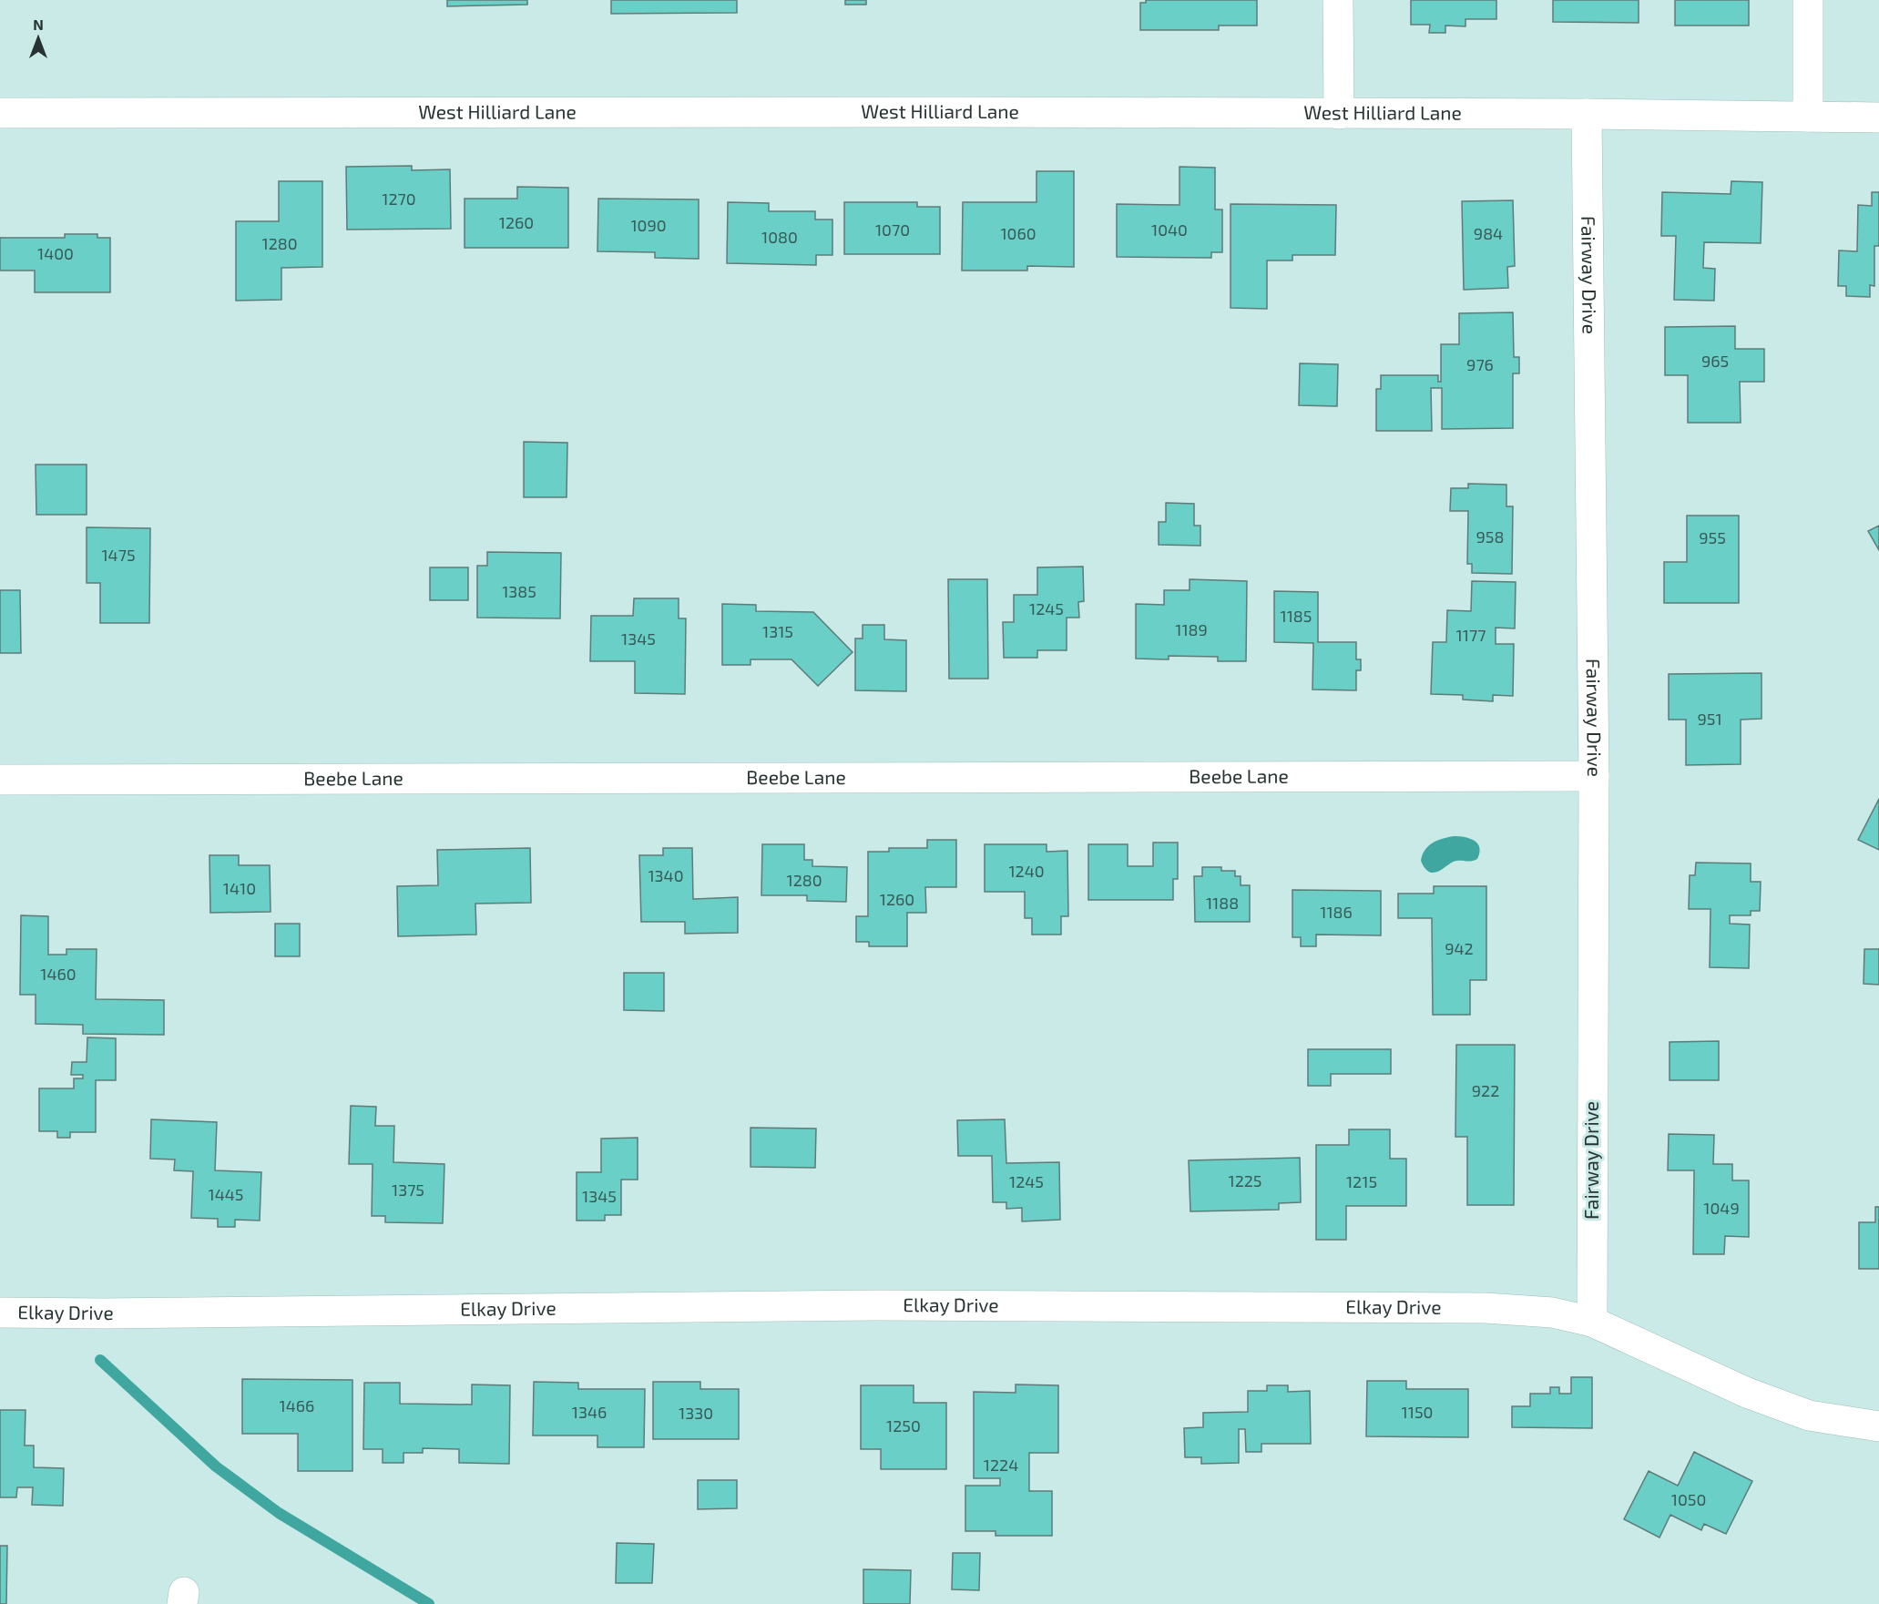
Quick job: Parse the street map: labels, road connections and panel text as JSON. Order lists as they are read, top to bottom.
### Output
{
  "streets": {
    "street": [
      "West Hilliard Lane",
      "Fairway Drive",
      "Beebe Lane",
      "Elkay Drive"
    ]
  },
  "crossings": [
    ["West Hilliard Lane", "Fairway Drive"],
    ["Fairway Drive", "Beebe Lane"],
    ["Fairway Drive", "Elkay Drive"]
  ],
  "house_numbers": [
    "1270",
    "1260",
    "1090",
    "1070",
    "1040",
    "1060",
    "984",
    "1080",
    "1280",
    "1400",
    "965",
    "976",
    "958",
    "955",
    "1475",
    "1385",
    "1245",
    "1185",
    "1189",
    "1315",
    "1177",
    "1345",
    "951",
    "1240",
    "1340",
    "1280",
    "1410",
    "1260",
    "1188",
    "1186",
    "942",
    "1460",
    "922",
    "1225",
    "1245",
    "1215",
    "1375",
    "1445",
    "1345",
    "1049",
    "1466",
    "1346",
    "1150",
    "1330",
    "1250",
    "1224",
    "1050"
  ],
  "north": "top"
}
